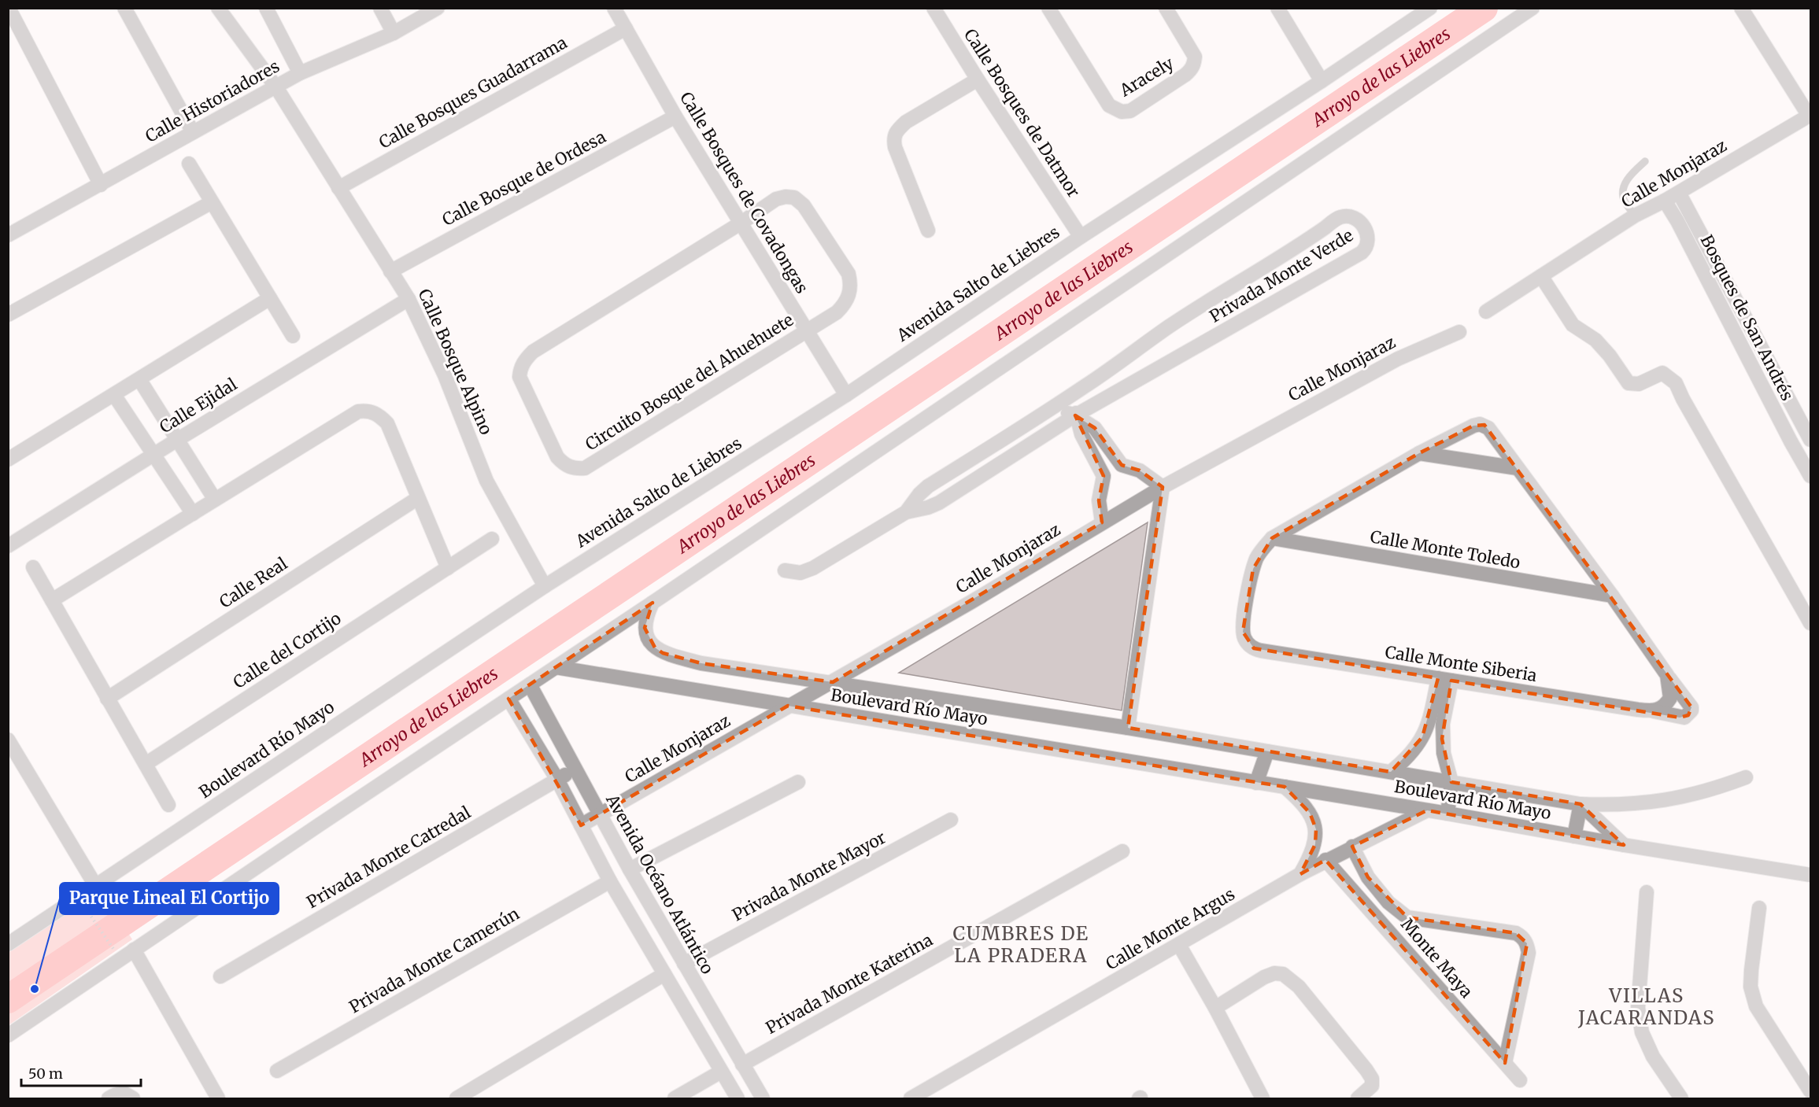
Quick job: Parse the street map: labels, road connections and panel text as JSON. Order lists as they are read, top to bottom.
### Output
{
  "streets": {
    "street": [
      "Aracely",
      "Calle Bosques Guadarrama",
      "Calle Historiadores",
      "Calle Bosques de Datmor",
      "Calle Monjaraz",
      "Calle Bosque de Ordesa",
      "Calle Bosques de Covadongas",
      "Privada Monte Verde",
      "Avenida Salto de Liebres",
      "Bosques de San Andrés",
      "Calle Bosque Alpino",
      "Circuito Bosque del Ahuehuete",
      "Calle Ejidal",
      "Calle Monte Toledo",
      "Calle Real",
      "Calle del Cortijo",
      "Calle Monte Siberia",
      "Boulevard Río Mayo",
      "Privada Monte Catredal",
      "Privada Monte Mayor",
      "Avenida Océano Atlántico",
      "Calle Monte Argus",
      "Monte Maya",
      "Privada Monte Camerún",
      "Privada Monte Katerina"
    ]
  },
  "crossings": [
    ["Calle Bosques Guadarrama", "Calle Bosques de Covadongas"],
    ["Calle Bosques Guadarrama", "Calle Bosque Alpino"],
    ["Calle Historiadores", "Calle Bosque Alpino"],
    ["Calle Bosques de Datmor", "Avenida Salto de Liebres"],
    ["Calle Monjaraz", "Bosques de San Andrés"],
    ["Calle Monjaraz", "Boulevard Río Mayo"],
    ["Calle Monjaraz", "Avenida Océano Atlántico"],
    ["Calle Bosque de Ordesa", "Calle Bosques de Covadongas"],
    ["Calle Bosque de Ordesa", "Calle Bosque Alpino"],
    ["Calle Bosques de Covadongas", "Avenida Salto de Liebres"],
    ["Calle Bosques de Covadongas", "Circuito Bosque del Ahuehuete"],
    ["Avenida Salto de Liebres", "Calle Bosque Alpino"],
    ["Avenida Salto de Liebres", "Boulevard Río Mayo"],
    ["Calle Bosque Alpino", "Calle Ejidal"],
    ["Calle Bosque Alpino", "Boulevard Río Mayo"],
    ["Calle Monte Toledo", "Calle Monte Siberia"],
    ["Boulevard Río Mayo", "Calle Monte Argus"],
    ["Privada Monte Catredal", "Avenida Océano Atlántico"],
    ["Privada Monte Mayor", "Avenida Océano Atlántico"],
    ["Avenida Océano Atlántico", "Privada Monte Katerina"],
    ["Calle Monte Argus", "Monte Maya"]
  ],
  "districts": ["CUMBRES DE LA PRADERA", "VILLAS JACARANDAS"],
  "water": ["Arroyo de las Liebres"],
  "places": ["Parque Lineal El Cortijo"],
  "scale_bar": "50 m"
}
